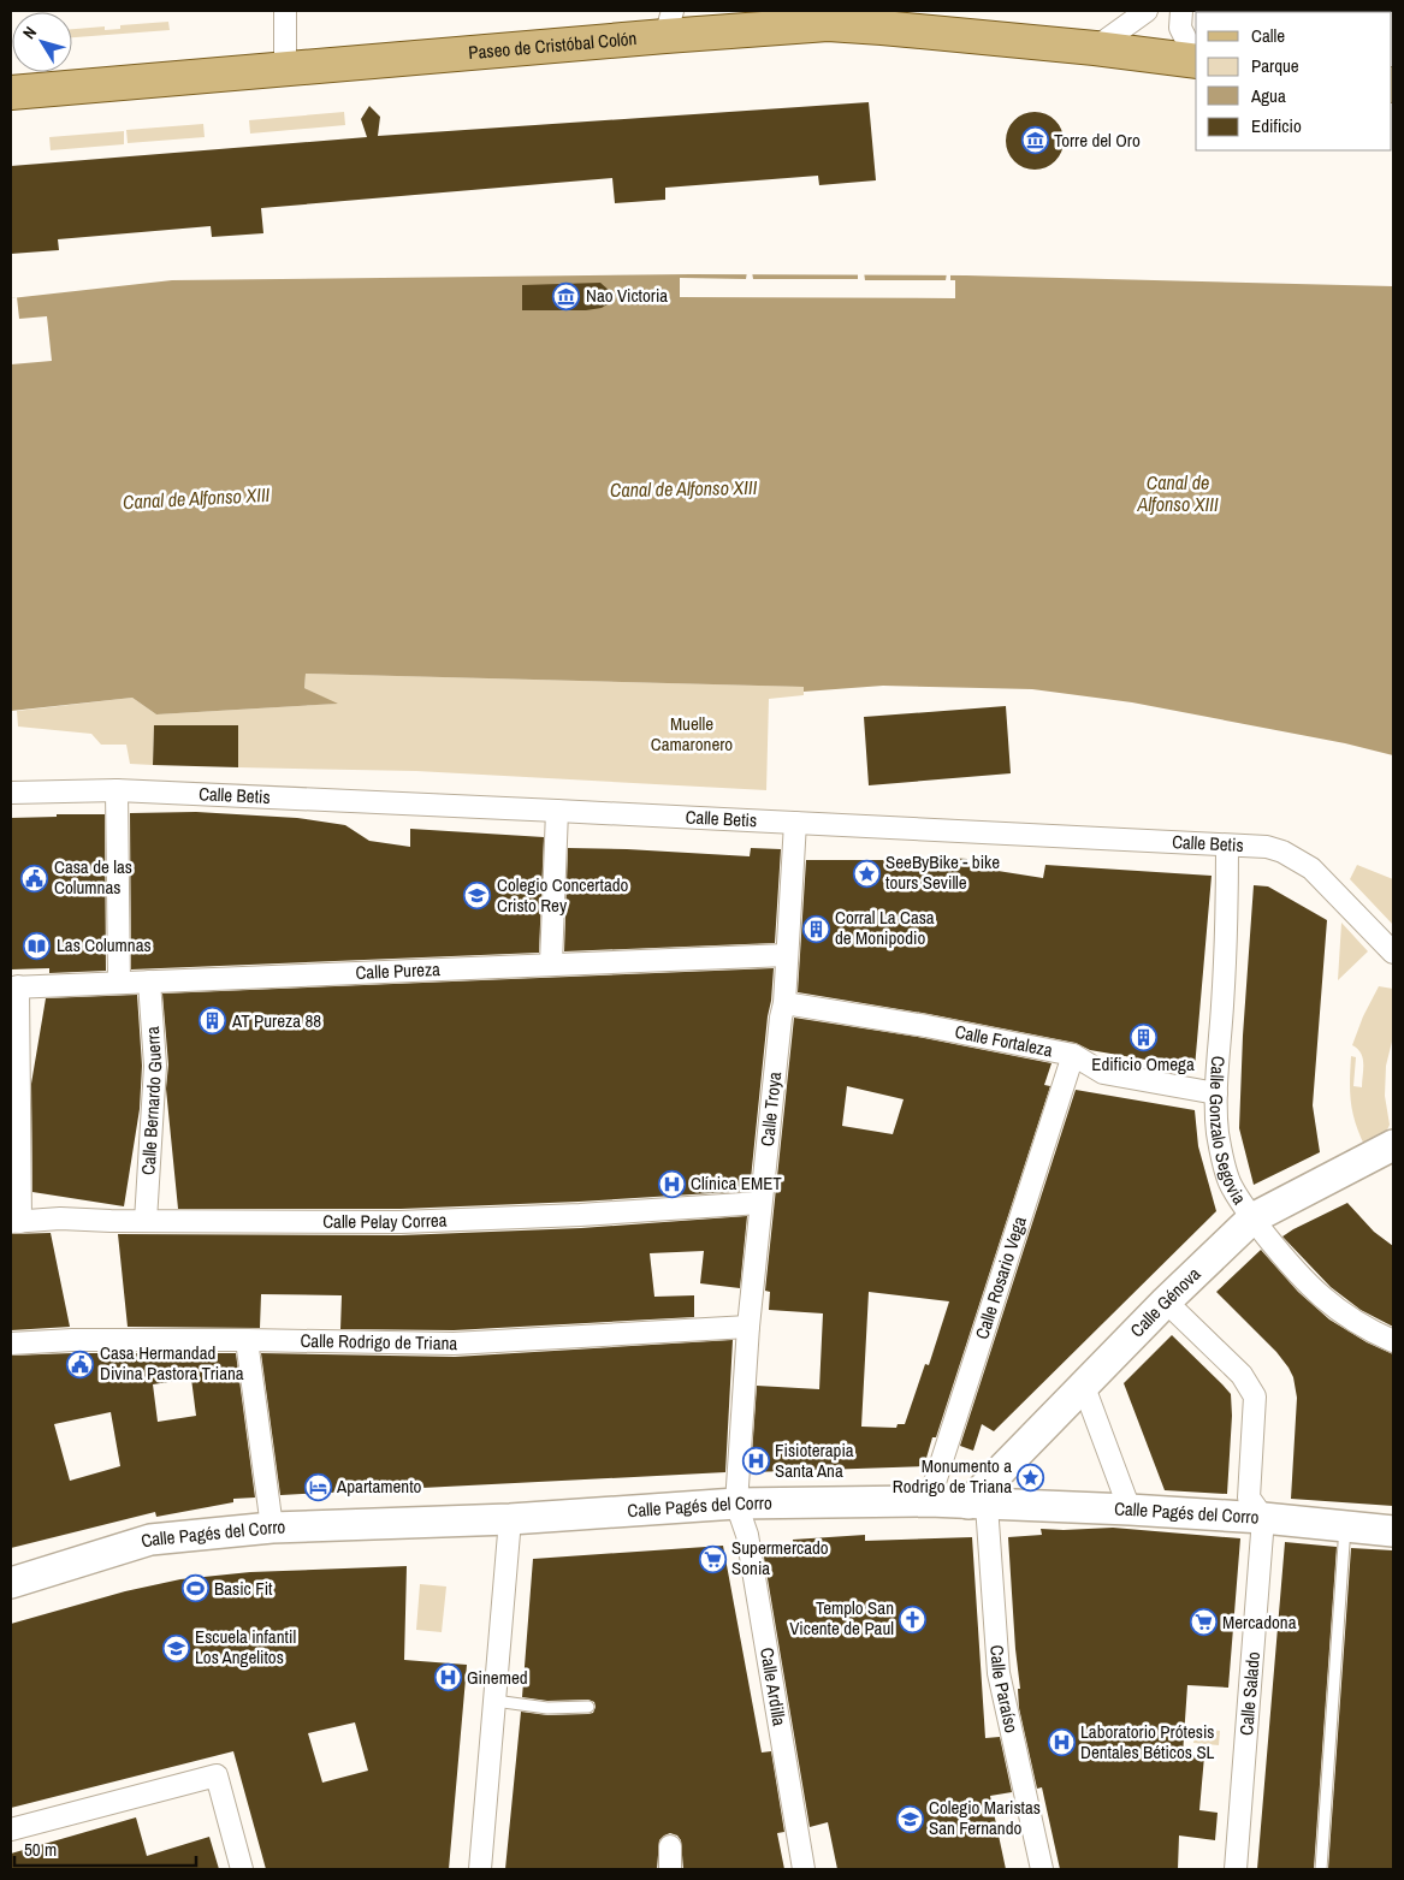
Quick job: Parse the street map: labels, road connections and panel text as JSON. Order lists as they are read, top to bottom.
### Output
{
  "streets": {
    "main road": ["Paseo de Cristóbal Colón", "Calle Génova", "Calle Pagés del Corro"],
    "street": [
      "Calle Betis",
      "Calle Pureza",
      "Calle Fortaleza",
      "Calle Bernardo Guerra",
      "Calle Troya",
      "Calle Gonzalo Segovia",
      "Calle Pelay Correa",
      "Calle Rosario Vega",
      "Calle Rodrigo de Triana",
      "Calle Ardilla",
      "Calle Paraíso",
      "Calle Salado"
    ]
  },
  "crossings": [
    ["Calle Betis", "Calle Troya"],
    ["Calle Betis", "Calle Gonzalo Segovia"],
    ["Calle Pureza", "Calle Bernardo Guerra"],
    ["Calle Pureza", "Calle Troya"],
    ["Calle Fortaleza", "Calle Troya"],
    ["Calle Fortaleza", "Calle Gonzalo Segovia"],
    ["Calle Fortaleza", "Calle Rosario Vega"],
    ["Calle Bernardo Guerra", "Calle Pelay Correa"],
    ["Calle Troya", "Calle Pelay Correa"],
    ["Calle Troya", "Calle Rodrigo de Triana"],
    ["Calle Troya", "Calle Pagés del Corro"],
    ["Calle Troya", "Calle Ardilla"],
    ["Calle Gonzalo Segovia", "Calle Génova"],
    ["Calle Rosario Vega", "Calle Pagés del Corro"],
    ["Calle Génova", "Calle Pagés del Corro"],
    ["Calle Génova", "Calle Paraíso"],
    ["Calle Pagés del Corro", "Calle Ardilla"],
    ["Calle Pagés del Corro", "Calle Paraíso"],
    ["Calle Pagés del Corro", "Calle Salado"]
  ],
  "water": ["Canal de Alfonso XIII"],
  "parks": ["Muelle Camaronero"],
  "places": {
    "museum": ["Torre del Oro", "Nao Victoria"],
    "place": ["SeeByBike - bike tours Seville", "Monumento a Rodrigo de Triana"],
    "public building": ["Casa de las Columnas", "Casa Hermandad Divina Pastora Triana"],
    "school or university": ["Colegio Concertado Cristo Rey", "Escuela infantil Los Angelitos", "Colegio Maristas San Fernando"],
    "building": ["Corral La Casa de Monipodio", "AT Pureza 88", "Edificio Omega"],
    "library": ["Las Columnas"],
    "hospital": [
      "Clínica EMET",
      "Fisioterapia Santa Ana",
      "Ginemed",
      "Laboratorio Prótesis Dentales Béticos SL"
    ],
    "hotel": ["Apartamento"],
    "supermarket": ["Supermercado Sonia", "Mercadona"],
    "sports": ["Basic Fit"],
    "church": ["Templo San Vicente de Paul"]
  },
  "legend": [
    "Calle",
    "Parque",
    "Agua",
    "Edificio"
  ],
  "scale_bar": "50 m",
  "north": "top left"
}
